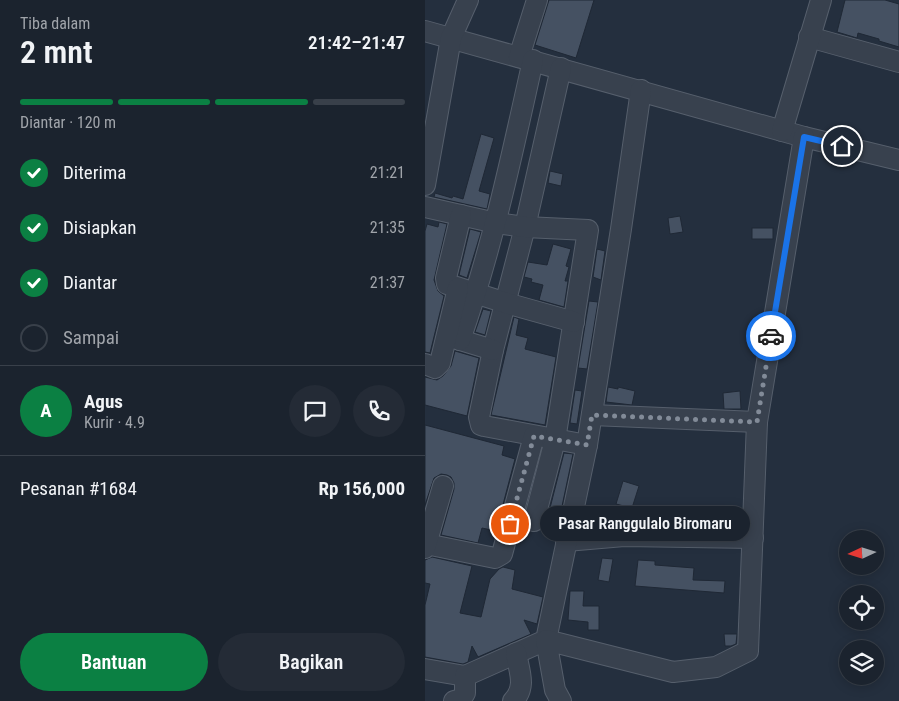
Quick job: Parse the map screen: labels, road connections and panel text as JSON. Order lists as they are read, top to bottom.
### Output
{
  "places": ["Pasar Ranggulalo Biromaru"],
  "north": "left",
  "page": {
    "heading": ["2 mnt", "Tiba dalam", "21:42–21:47"],
    "panel": [
      "Agus",
      "Kurir · 4.9",
      "Pesanan #1684",
      "Rp 156,000"
    ],
    "bar": "Diantar · 120 m",
    "list": [
      ["Diterima", "21:21"],
      ["Disiapkan", "21:35"],
      ["Diantar", "21:37"],
      "Sampai"
    ],
    "round": "A",
    "bubble": "Pasar Ranggulalo Biromaru",
    "buttons": ["Bantuan", "Bagikan"]
  }
}
